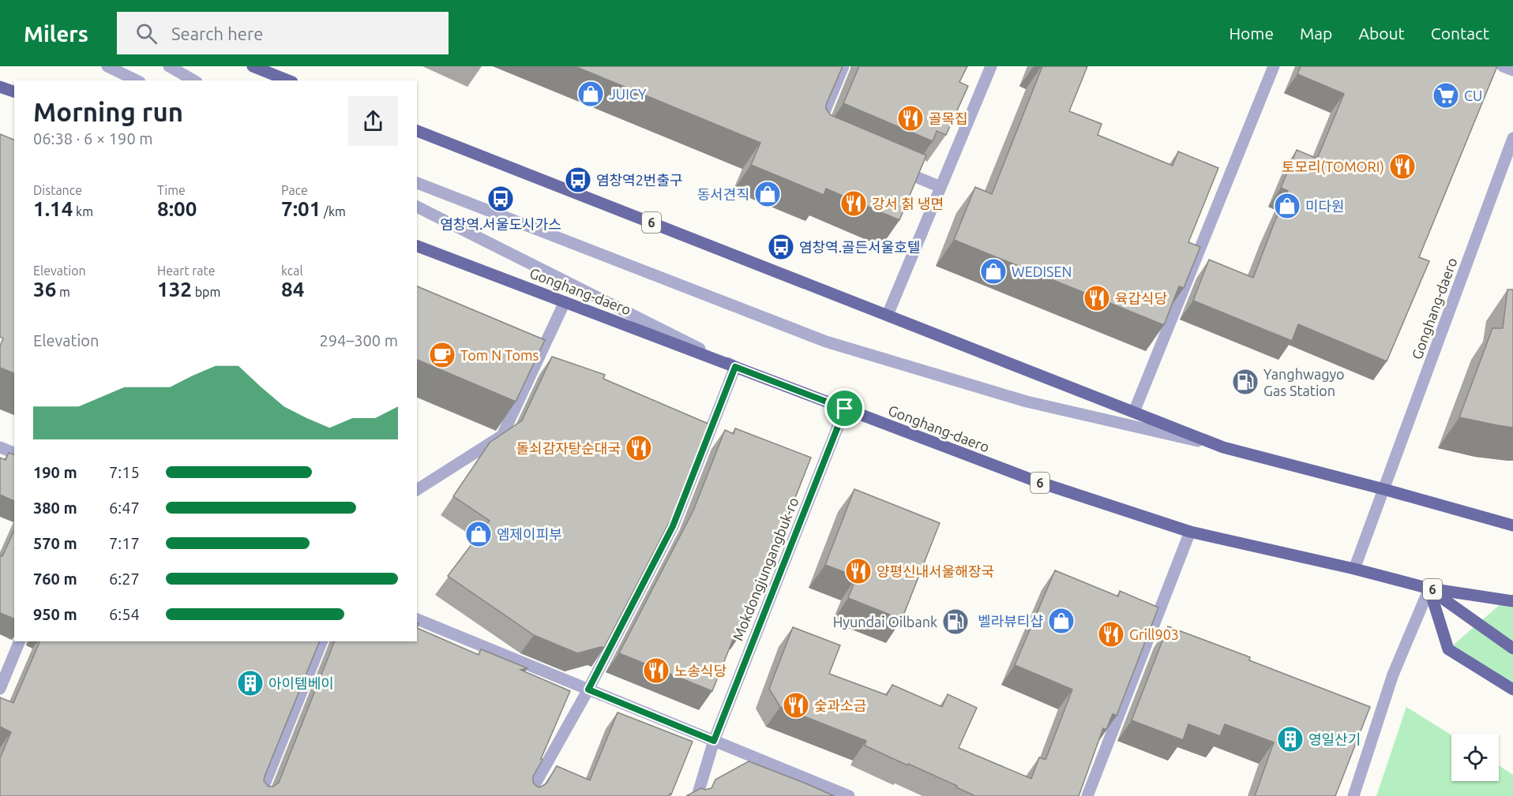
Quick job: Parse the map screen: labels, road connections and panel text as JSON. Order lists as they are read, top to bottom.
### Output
{
  "streets": {
    "main road": ["6", "Gonghang-daero"],
    "street": ["Mokdongjungangbuk-ro"]
  },
  "crossings": [
    ["6", "Gonghang-daero"],
    ["Gonghang-daero", "Mokdongjungangbuk-ro"]
  ],
  "places": {
    "shop": [
      "JUICY",
      "동서견직",
      "미다원",
      "WEDISEN",
      "엠제이피부",
      "벨라뷰티샵"
    ],
    "supermarket": ["CU"],
    "restaurant": [
      "골목집",
      "토모리(TOMORI)",
      "강서 칡 냉면",
      "육갑식당",
      "돌쇠감자탕순대국",
      "양평신내서울해장국",
      "Grill903",
      "노송식당",
      "숯과소금"
    ],
    "bus stop": ["염창역2번출구", "염창역.서울도시가스", "염창역.골든서울호텔"],
    "cafe": ["Tom N Toms"],
    "fuel station": ["Yanghwagyo Gas Station", "Hyundai Oilbank"],
    "building": ["아이템베이", "영일산기"]
  },
  "page": {
    "header": "Milers",
    "search": "Search here",
    "nav": [
      "Home",
      "Map",
      "About",
      "Contact"
    ],
    "heading": ["Morning run", "06:38 · 6 × 190 m"],
    "stats": [
      ["Distance", "1.14 km"],
      ["Time", "8:00"],
      ["Pace", "7:01 /km"],
      ["Elevation", "36 m"],
      ["Heart rate", "132 bpm"],
      ["kcal", "84"]
    ],
    "chart": ["Elevation", "294–300 m"],
    "list": [
      {
        "name": "190 m",
        "note": "7:15"
      },
      {
        "name": "380 m",
        "note": "6:47"
      },
      {
        "name": "570 m",
        "note": "7:17"
      },
      {
        "name": "760 m",
        "note": "6:27"
      },
      {
        "name": "950 m",
        "note": "6:54"
      }
    ]
  }
}
